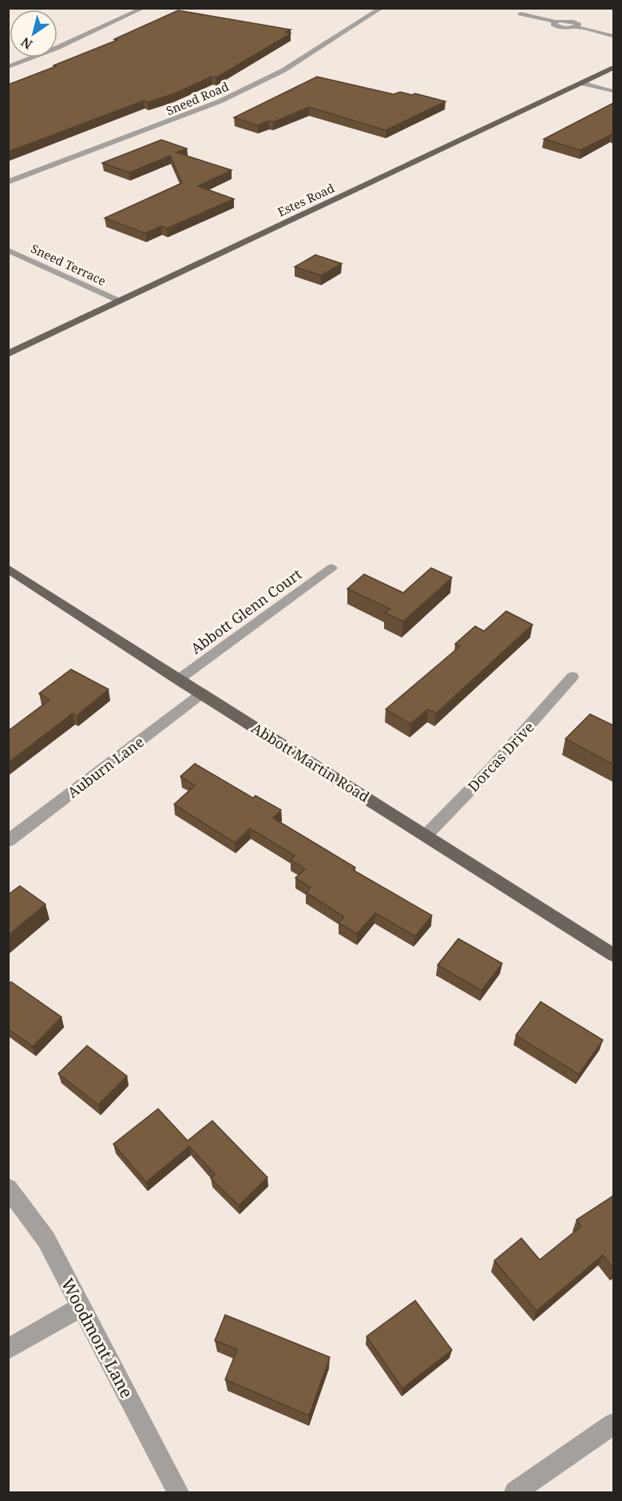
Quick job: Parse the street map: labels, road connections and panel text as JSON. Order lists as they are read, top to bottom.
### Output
{
  "streets": {
    "main road": ["Estes Road", "Abbott Martin Road"],
    "street": [
      "Sneed Road",
      "Sneed Terrace",
      "Abbott Glenn Court",
      "Dorcas Drive",
      "Auburn Lane",
      "Woodmont Lane"
    ]
  },
  "crossings": [
    ["Estes Road", "Sneed Terrace"],
    ["Abbott Glenn Court", "Abbott Martin Road"],
    ["Dorcas Drive", "Abbott Martin Road"],
    ["Abbott Martin Road", "Auburn Lane"]
  ],
  "north": "bottom left"
}
